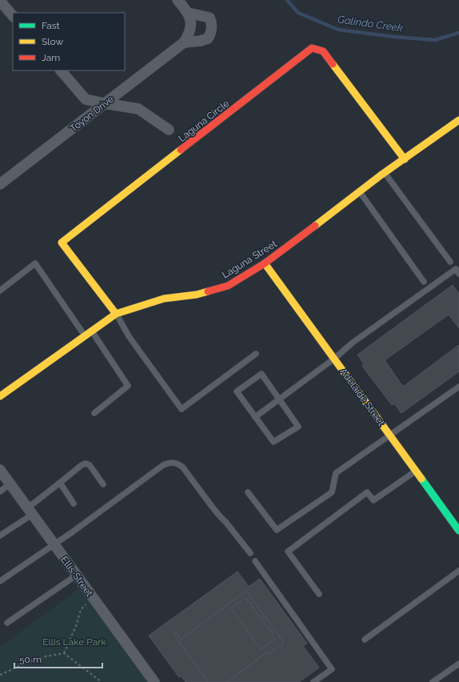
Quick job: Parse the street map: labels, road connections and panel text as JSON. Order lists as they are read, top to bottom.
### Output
{
  "streets": {
    "street": [
      "Toyon Drive",
      "Laguna Circle",
      "Laguna Street",
      "Adelaide Street",
      "Ellis Street"
    ]
  },
  "crossings": [
    ["Laguna Circle", "Laguna Street"],
    ["Laguna Street", "Adelaide Street"]
  ],
  "water": ["Galindo Creek"],
  "parks": ["Ellis Lake Park"],
  "legend": ["Fast", "Slow", "Jam"],
  "scale_bar": "50 m"
}
